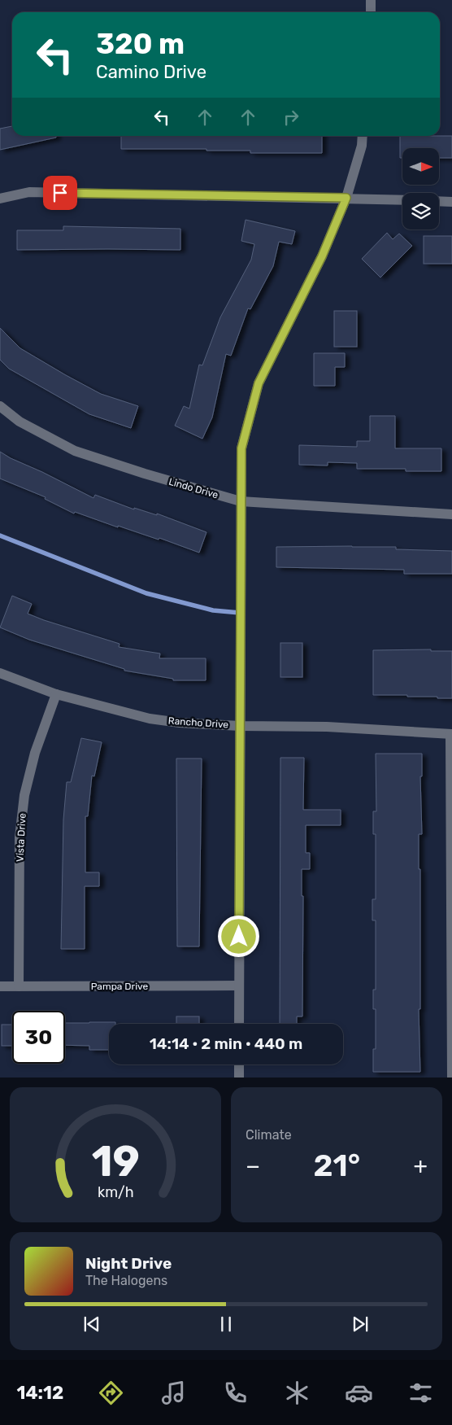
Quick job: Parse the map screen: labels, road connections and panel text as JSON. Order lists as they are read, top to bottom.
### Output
{
  "streets": {
    "street": [
      "Lindo Drive",
      "Rancho Drive",
      "Vista Drive",
      "Pampa Drive"
    ]
  },
  "crossings": [
    ["Rancho Drive", "Vista Drive"],
    ["Vista Drive", "Pampa Drive"]
  ],
  "north": "right",
  "page": {
    "turn": ["320 m", "Camino Drive"],
    "limit": "30",
    "trip": "14:14 · 2 min · 440 m",
    "tile": "Climate",
    "heat": ["−", "21°", "+"],
    "song": ["Night Drive", "The Halogens"],
    "tabs": "14:12",
    "gauge": ["19", "km/h"]
  }
}
